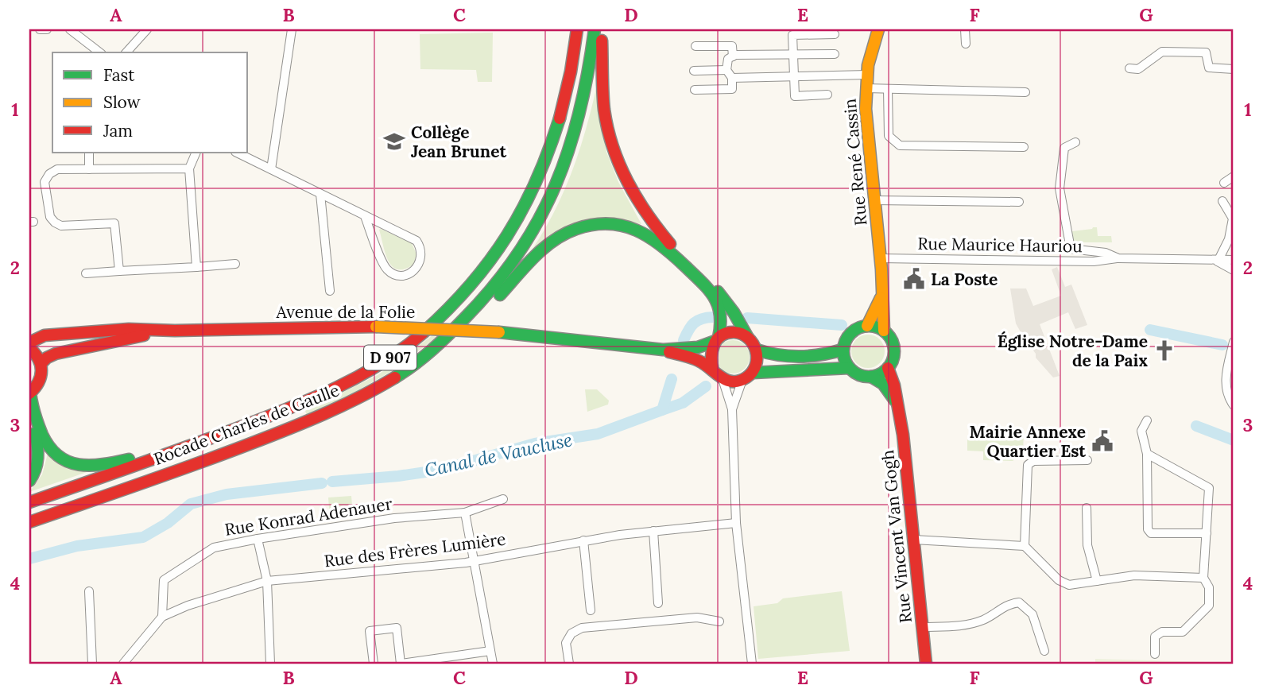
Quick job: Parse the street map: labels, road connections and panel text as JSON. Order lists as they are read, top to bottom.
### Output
{
  "streets": {
    "main road": [
      "Rue René Cassin",
      "Avenue de la Folie",
      "D 907",
      "Rocade Charles de Gaulle",
      "Rue Vincent Van Gogh"
    ],
    "street": ["Rue Maurice Hauriou", "Rue Konrad Adenauer", "Rue des Frères Lumière"]
  },
  "crossings": [
    ["Rue René Cassin", "Rue Maurice Hauriou"],
    ["Rue René Cassin", "Rue Vincent Van Gogh"],
    ["Rue Konrad Adenauer", "Rue des Frères Lumière"]
  ],
  "water": ["Canal de Vaucluse"],
  "places": {
    "school or university": ["Collège Jean Brunet"],
    "public building": ["La Poste", "Mairie Annexe Quartier Est"],
    "church": ["Église Notre-Dame de la Paix"]
  },
  "legend": ["Fast", "Slow", "Jam"],
  "grid": {
    "columns": [
      "A",
      "B",
      "C",
      "D",
      "E",
      "F",
      "G"
    ],
    "rows": [
      "1",
      "2",
      "3",
      "4"
    ]
  }
}
